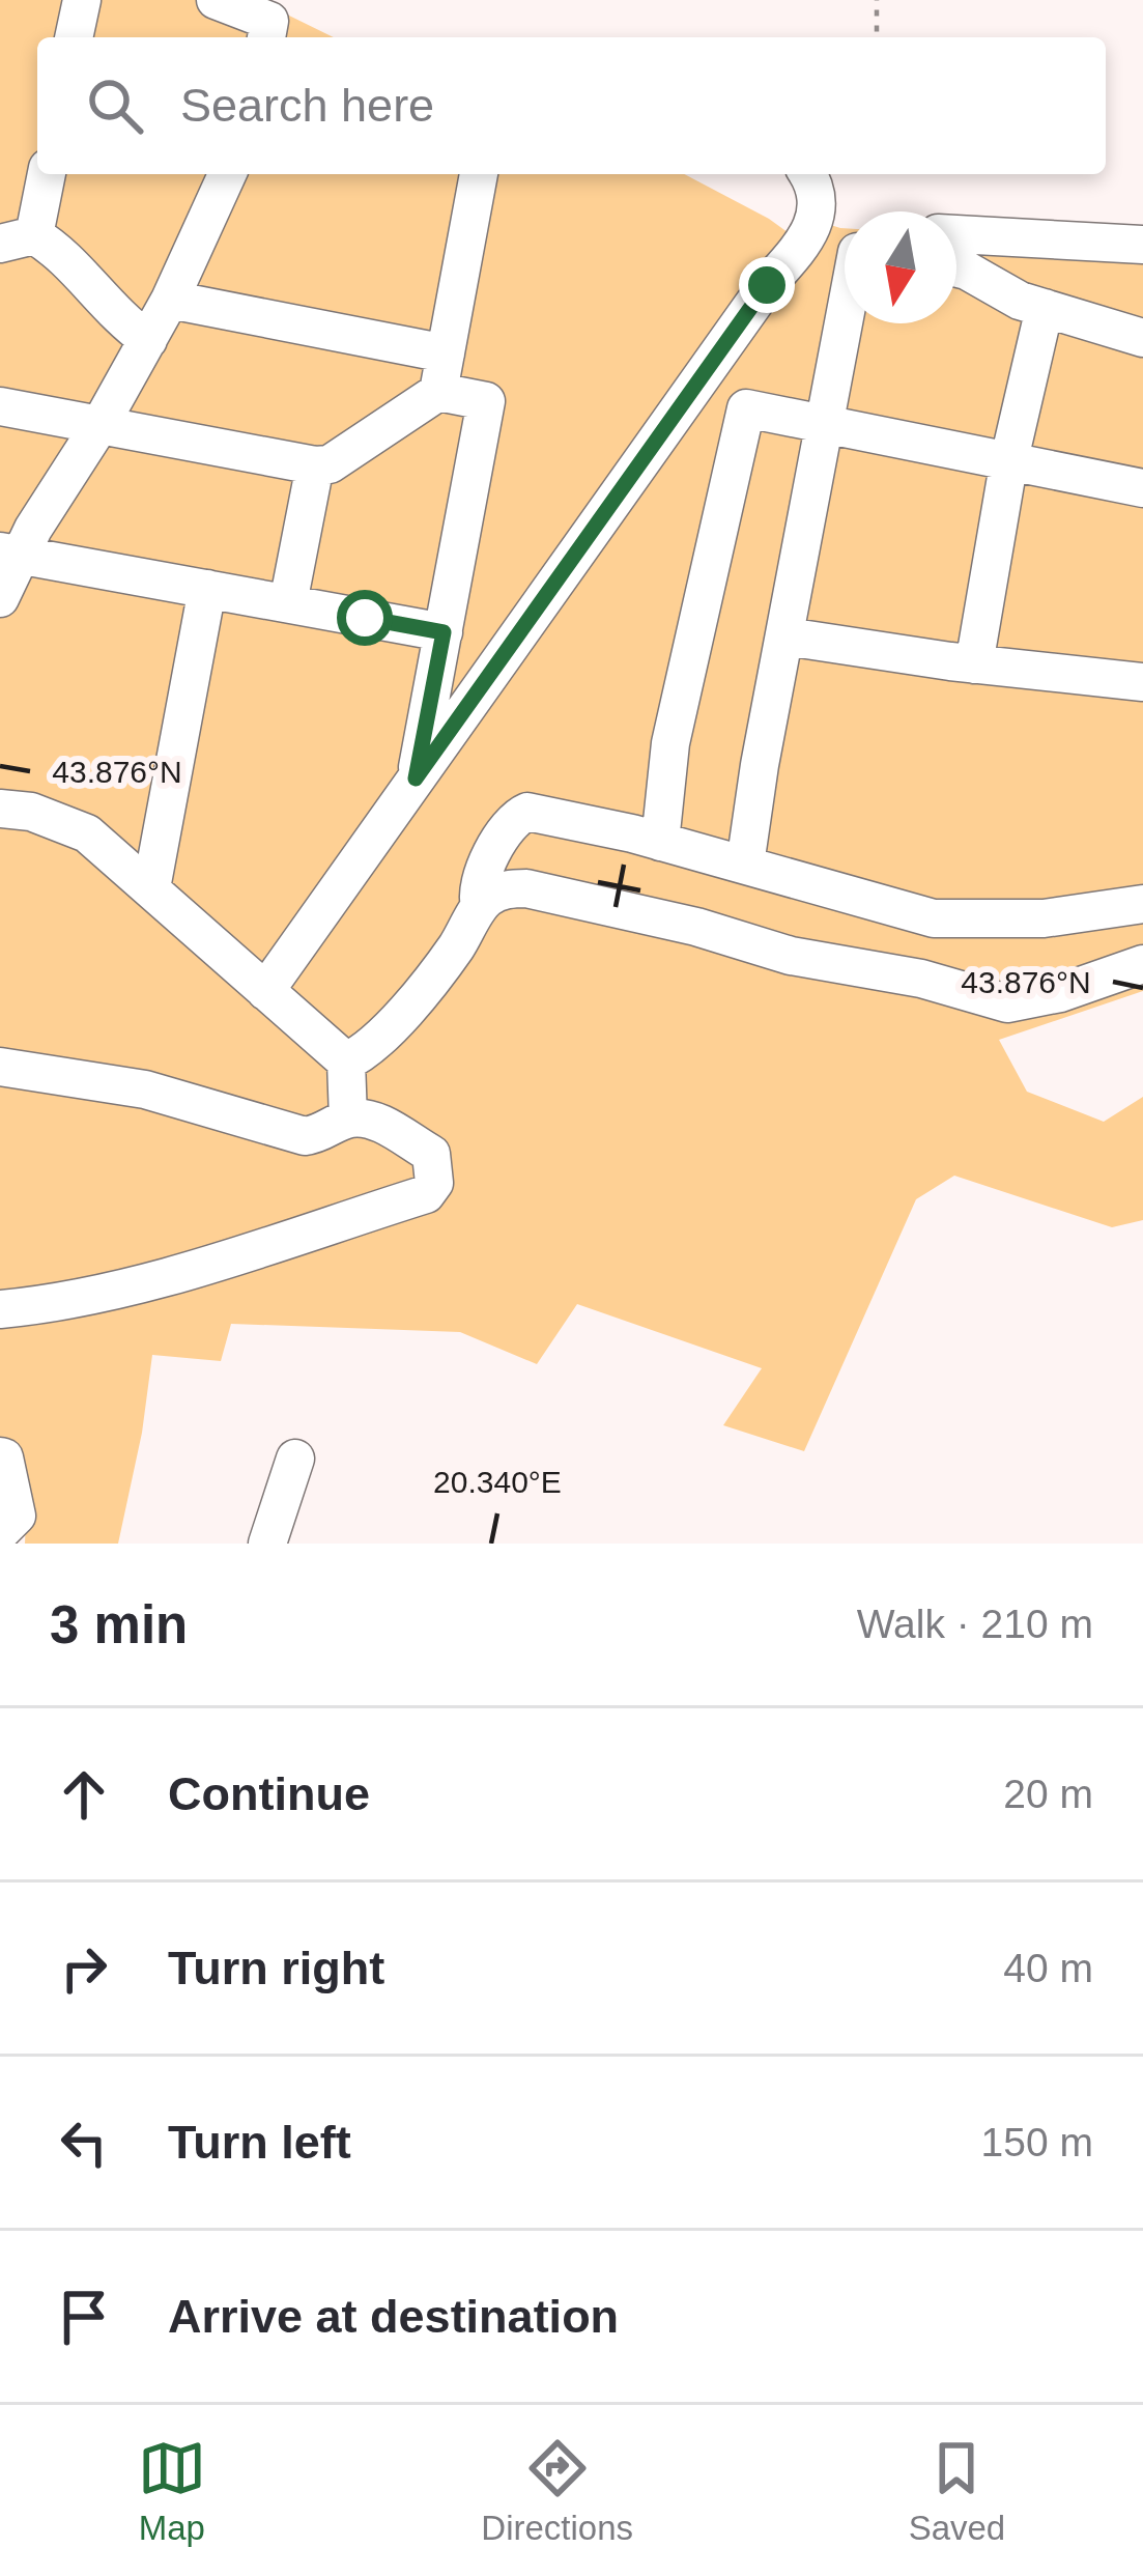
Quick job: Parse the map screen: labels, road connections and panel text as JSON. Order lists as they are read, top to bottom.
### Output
{
  "north": "bottom",
  "page": {
    "search": "Search here",
    "heading": ["3 min", "Walk · 210 m"],
    "list": [
      ["Continue", "20 m"],
      ["Turn right", "40 m"],
      ["Turn left", "150 m"],
      "Arrive at destination"
    ],
    "nav": ["Map", "Directions", "Saved"]
  },
  "coordinates": ["43.876°N", "20.340°E"]
}
